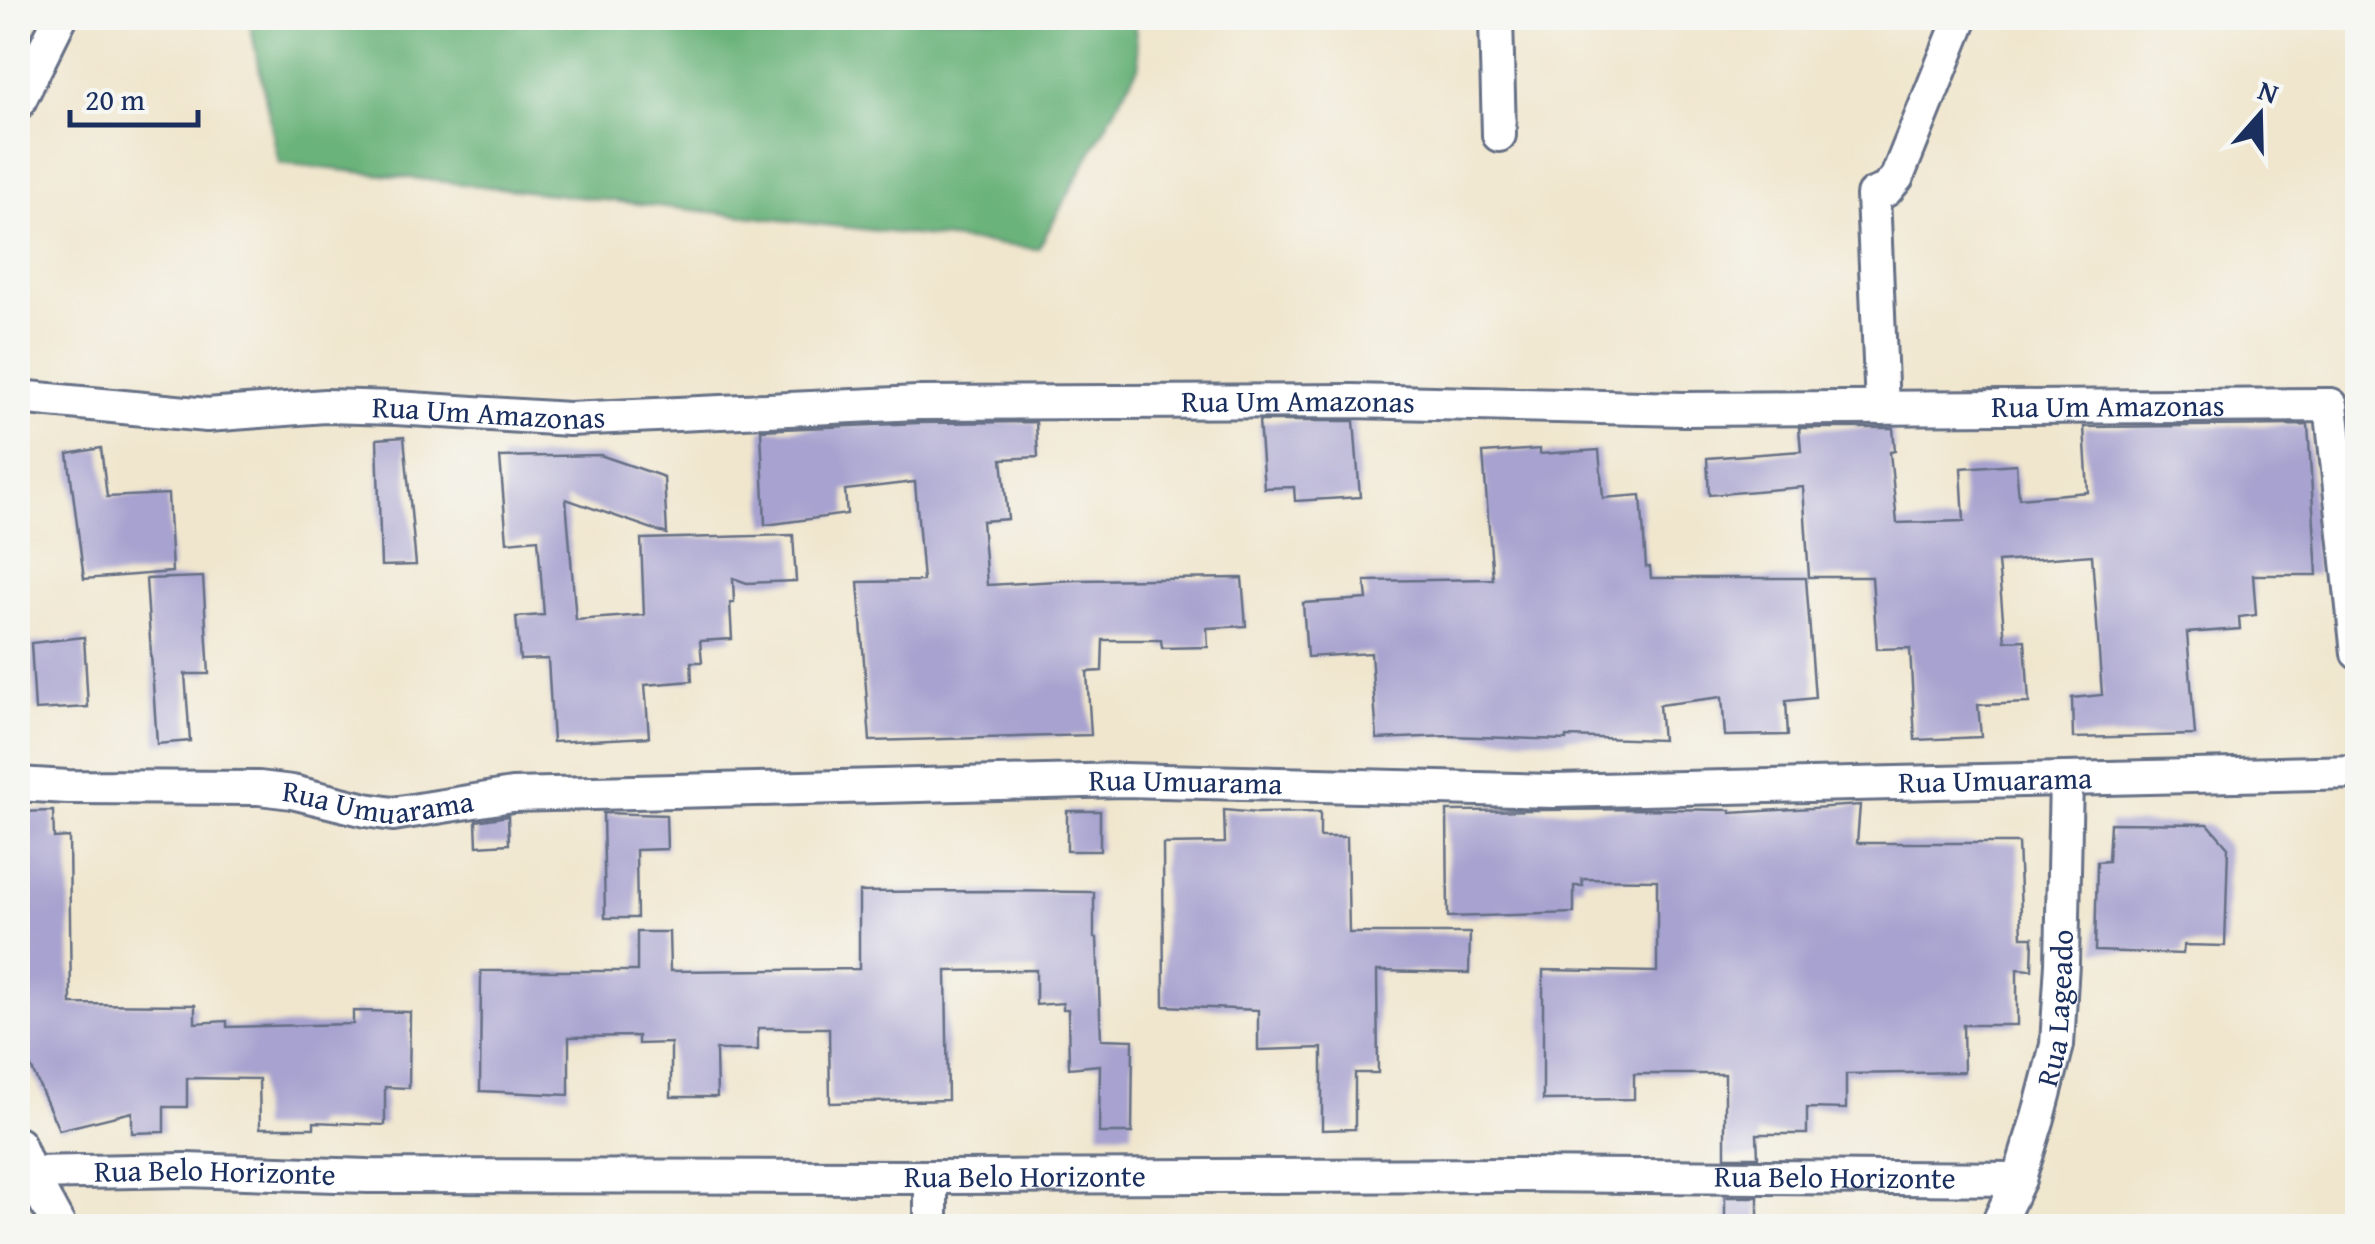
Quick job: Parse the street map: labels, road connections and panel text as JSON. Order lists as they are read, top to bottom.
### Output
{
  "streets": {
    "street": [
      "Rua Um Amazonas",
      "Rua Umuarama",
      "Rua Lageado",
      "Rua Belo Horizonte"
    ]
  },
  "crossings": [
    ["Rua Umuarama", "Rua Lageado"],
    ["Rua Lageado", "Rua Belo Horizonte"]
  ],
  "scale_bar": "20 m",
  "north": "top"
}
